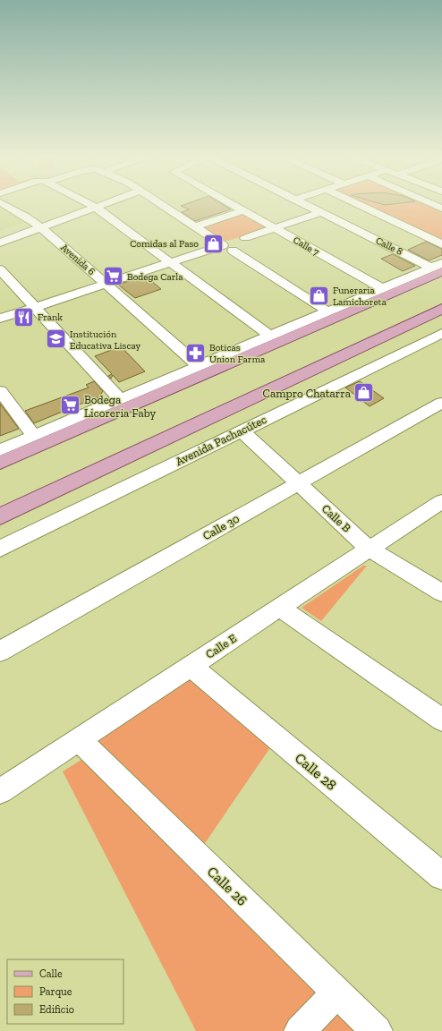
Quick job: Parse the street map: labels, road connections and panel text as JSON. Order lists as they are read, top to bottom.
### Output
{
  "streets": {
    "street": [
      "Calle 7",
      "Calle 8",
      "Avenida 6",
      "Avenida Pachacútec",
      "Calle B",
      "Calle 30",
      "Calle E",
      "Calle 28",
      "Calle 26"
    ]
  },
  "crossings": [
    ["Avenida Pachacútec", "Calle B"],
    ["Calle B", "Calle 30"],
    ["Calle B", "Calle E"],
    ["Calle E", "Calle 28"],
    ["Calle E", "Calle 26"]
  ],
  "places": {
    "shop": ["Comidas al Paso", "Funeraria Lamichoreta", "Campro Chatarra"],
    "supermarket": ["Bodega Carla", "Bodega Licoreria Faby"],
    "restaurant": ["Frank"],
    "school or university": ["Institución Educativa Liscay"],
    "pharmacy": ["Boticas Union Farma"]
  },
  "legend": ["Calle", "Parque", "Edificio"]
}
